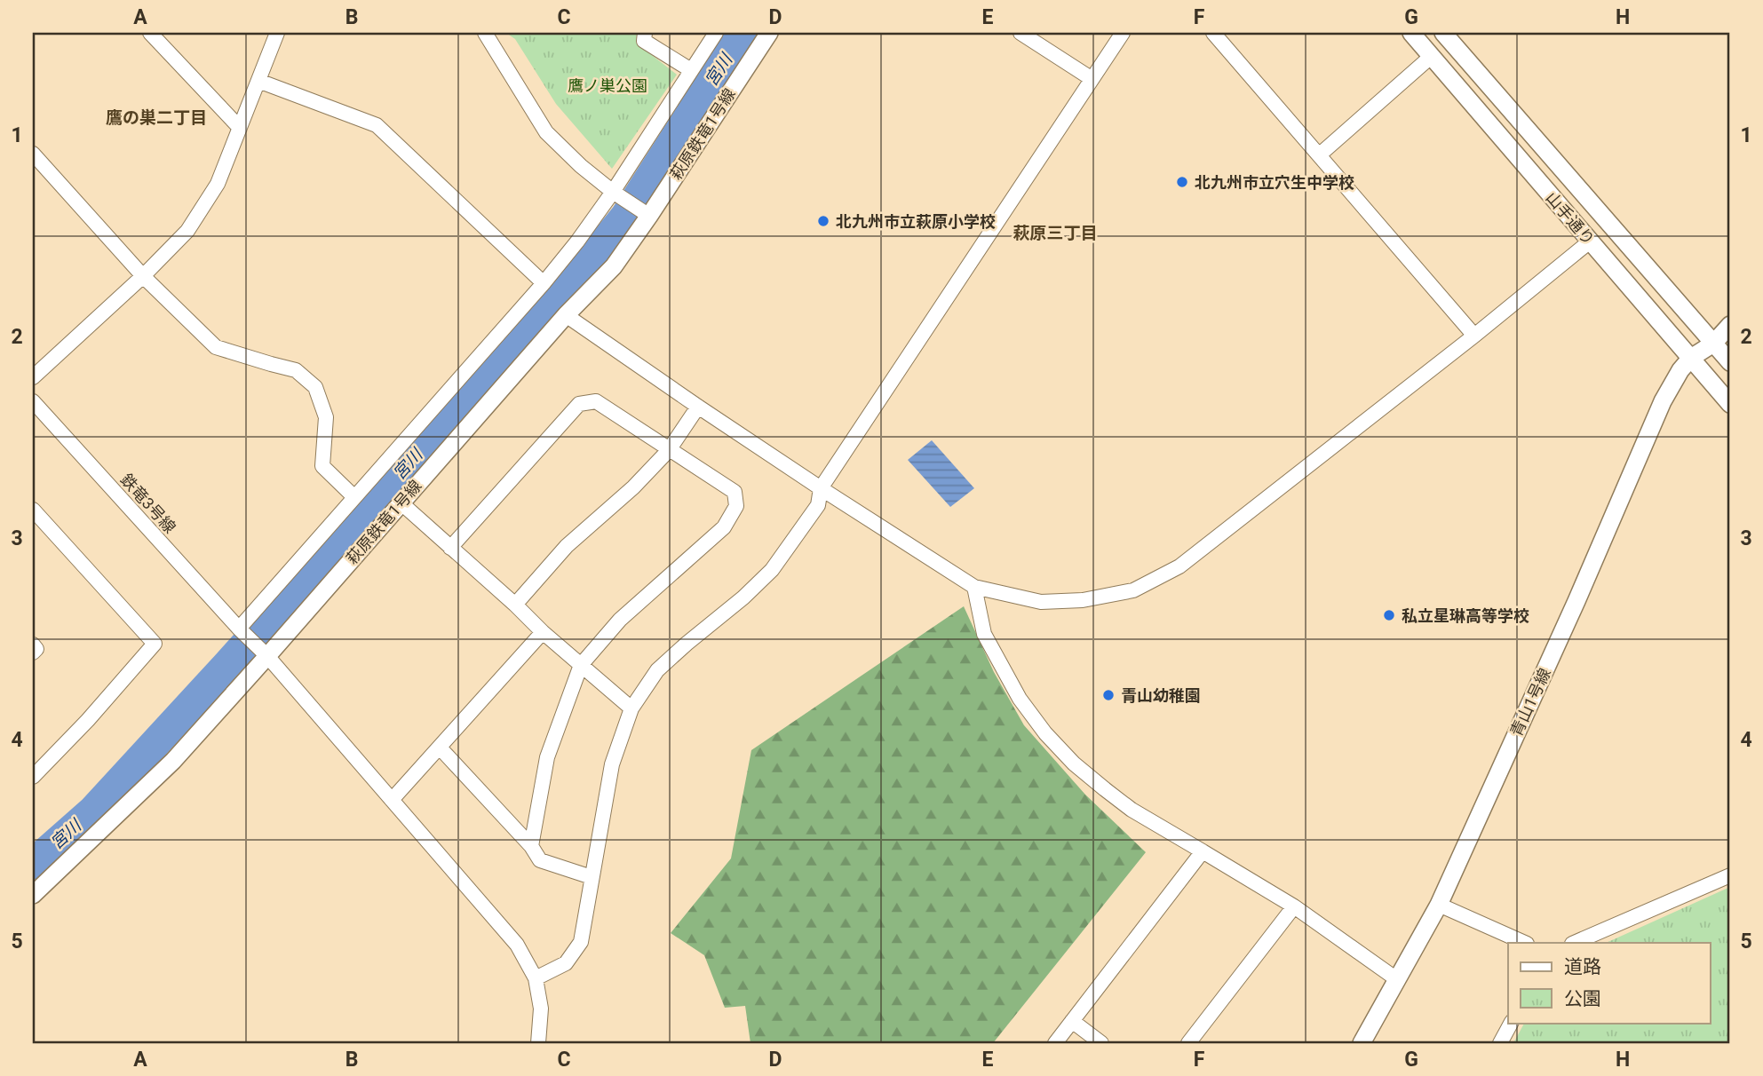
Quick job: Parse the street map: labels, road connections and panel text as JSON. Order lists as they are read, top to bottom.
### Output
{
  "streets": {
    "street": [
      "萩原鉄竜1号線",
      "山手通り",
      "鉄竜3号線",
      "青山1号線"
    ]
  },
  "crossings": [
    ["萩原鉄竜1号線", "鉄竜3号線"],
    ["山手通り", "青山1号線"]
  ],
  "districts": ["鷹の巣二丁目", "萩原三丁目"],
  "water": ["宮川"],
  "parks": ["鷹ノ巣公園"],
  "places": [
    "北九州市立穴生中学校",
    "北九州市立萩原小学校",
    "私立星琳高等学校",
    "青山幼稚園"
  ],
  "legend": ["道路", "公園"],
  "grid": {
    "columns": [
      "A",
      "B",
      "C",
      "D",
      "E",
      "F",
      "G",
      "H"
    ],
    "rows": [
      "1",
      "2",
      "3",
      "4",
      "5"
    ]
  }
}
